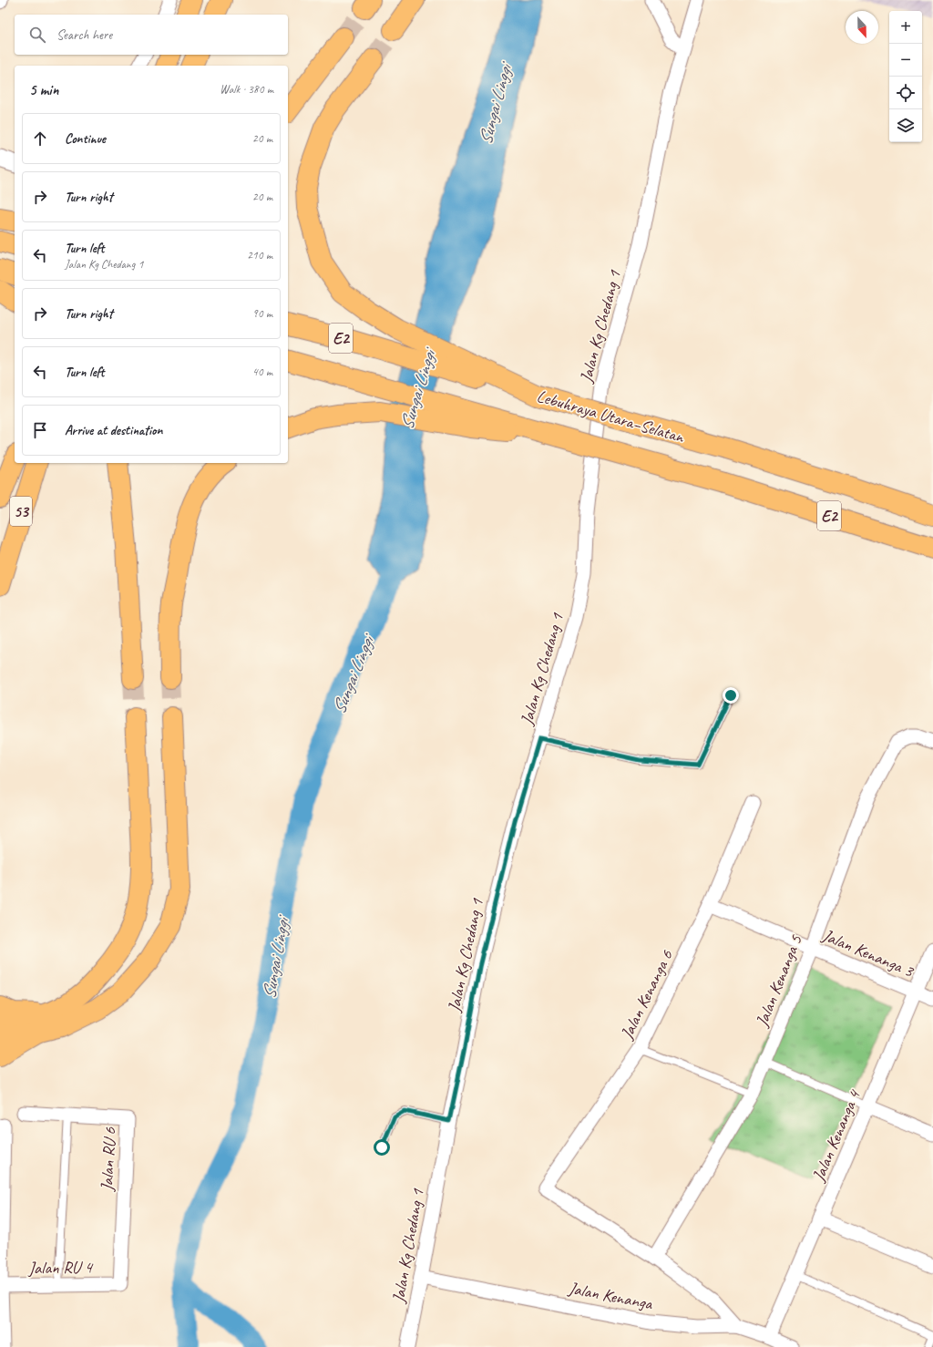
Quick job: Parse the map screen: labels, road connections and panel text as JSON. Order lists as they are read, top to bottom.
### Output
{
  "streets": {
    "highway": ["E2", "Lebuhraya Utara–Selatan", "53"],
    "street": [
      "Jalan Kg Chedang 1",
      "Jalan Kenanga 3",
      "Jalan Kenanga 5",
      "Jalan Kenanga 6",
      "Jalan Kenanga 4",
      "Jalan RU 6",
      "Jalan RU 4",
      "Jalan Kenanga"
    ]
  },
  "crossings": [
    ["Jalan Kg Chedang 1", "Jalan Kenanga"],
    ["Jalan Kenanga 3", "Jalan Kenanga 5"],
    ["Jalan Kenanga 3", "Jalan Kenanga 6"],
    ["Jalan Kenanga 3", "Jalan Kenanga 4"],
    ["Jalan Kenanga 5", "Jalan Kenanga 6"],
    ["Jalan Kenanga 4", "Jalan Kenanga"],
    ["Jalan RU 6", "Jalan RU 4"]
  ],
  "water": ["Sungai Linggi"],
  "north": "bottom",
  "page": {
    "map_buttons": ["+", "−"],
    "search": "Search here",
    "heading": ["5 min", "Walk · 380 m"],
    "list": [
      ["Continue", "20 m"],
      ["Turn right", "20 m"],
      ["Turn left", "Jalan Kg Chedang 1", "210 m"],
      ["Turn right", "90 m"],
      ["Turn left", "40 m"],
      "Arrive at destination"
    ]
  }
}
